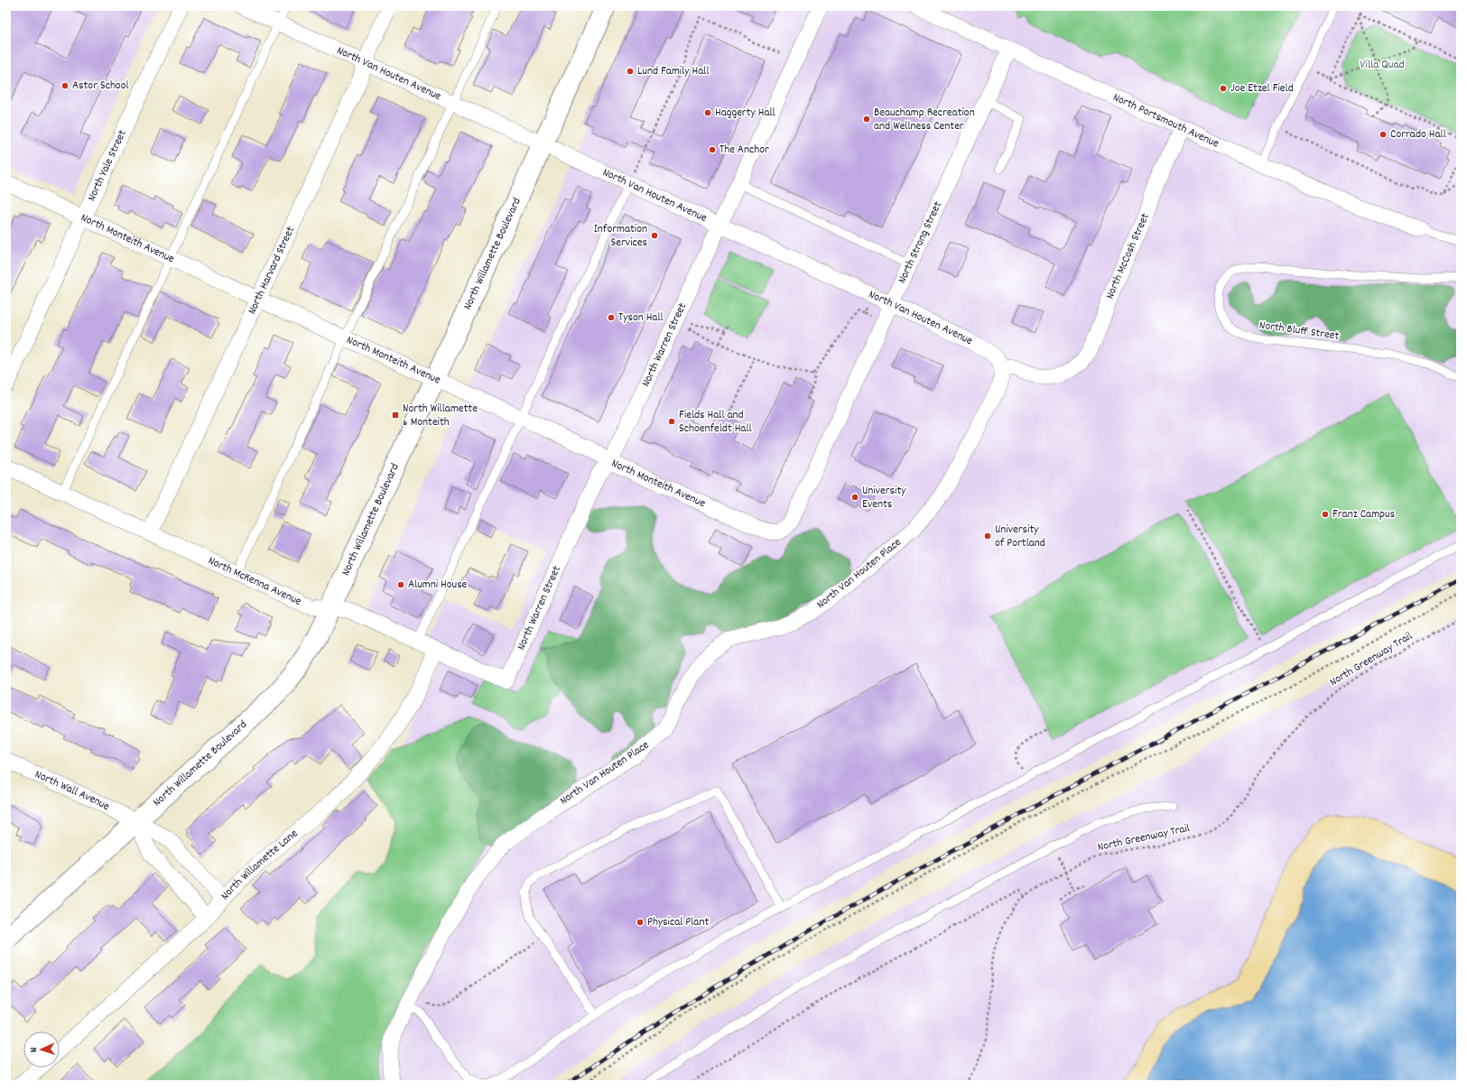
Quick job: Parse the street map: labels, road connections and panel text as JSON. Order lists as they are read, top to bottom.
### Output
{
  "streets": {
    "main road": ["North Willamette Boulevard"],
    "street": [
      "North Van Houten Avenue",
      "North Portsmouth Avenue",
      "North Yale Street",
      "North Monteith Avenue",
      "North Strong Street",
      "North McCosh Street",
      "North Harvard Street",
      "North Warren Street",
      "North Van Houten Place",
      "North McKenna Avenue",
      "North Wall Avenue",
      "North Willamette Lane"
    ],
    "lane": ["North Bluff Street"],
    "path": ["North Greenway Trail"]
  },
  "crossings": [
    ["North Van Houten Avenue", "North Strong Street"],
    ["North Van Houten Avenue", "North Willamette Boulevard"],
    ["North Van Houten Avenue", "North McCosh Street"],
    ["North Van Houten Avenue", "North Harvard Street"],
    ["North Van Houten Avenue", "North Warren Street"],
    ["North Van Houten Avenue", "North Van Houten Place"],
    ["North Portsmouth Avenue", "North Strong Street"],
    ["North Portsmouth Avenue", "North McCosh Street"],
    ["North Yale Street", "North Monteith Avenue"],
    ["North Monteith Avenue", "North Strong Street"],
    ["North Monteith Avenue", "North Willamette Boulevard"],
    ["North Monteith Avenue", "North Harvard Street"],
    ["North Monteith Avenue", "North Warren Street"],
    ["North Willamette Boulevard", "North McKenna Avenue"],
    ["North Willamette Boulevard", "North Wall Avenue"],
    ["North McCosh Street", "North Van Houten Place"],
    ["North Harvard Street", "North McKenna Avenue"],
    ["North Warren Street", "North McKenna Avenue"],
    ["North McKenna Avenue", "North Willamette Lane"],
    ["North Wall Avenue", "North Willamette Lane"]
  ],
  "parks": ["Villa Quad"],
  "places": {
    "other": [
      "Lund Family Hall",
      "Astor School",
      "Joe Etzel Field",
      "Haggerty Hall",
      "Beauchamp Recreation and Wellness Center",
      "Corrado Hall",
      "The Anchor",
      "Information Services",
      "Tyson Hall",
      "Fields Hall and Schoenfeldt Hall",
      "University Events",
      "Franz Campus",
      "University of Portland",
      "Alumni House",
      "Physical Plant"
    ],
    "transit": ["North Willamette & Monteith"]
  },
  "north": "left"
}
